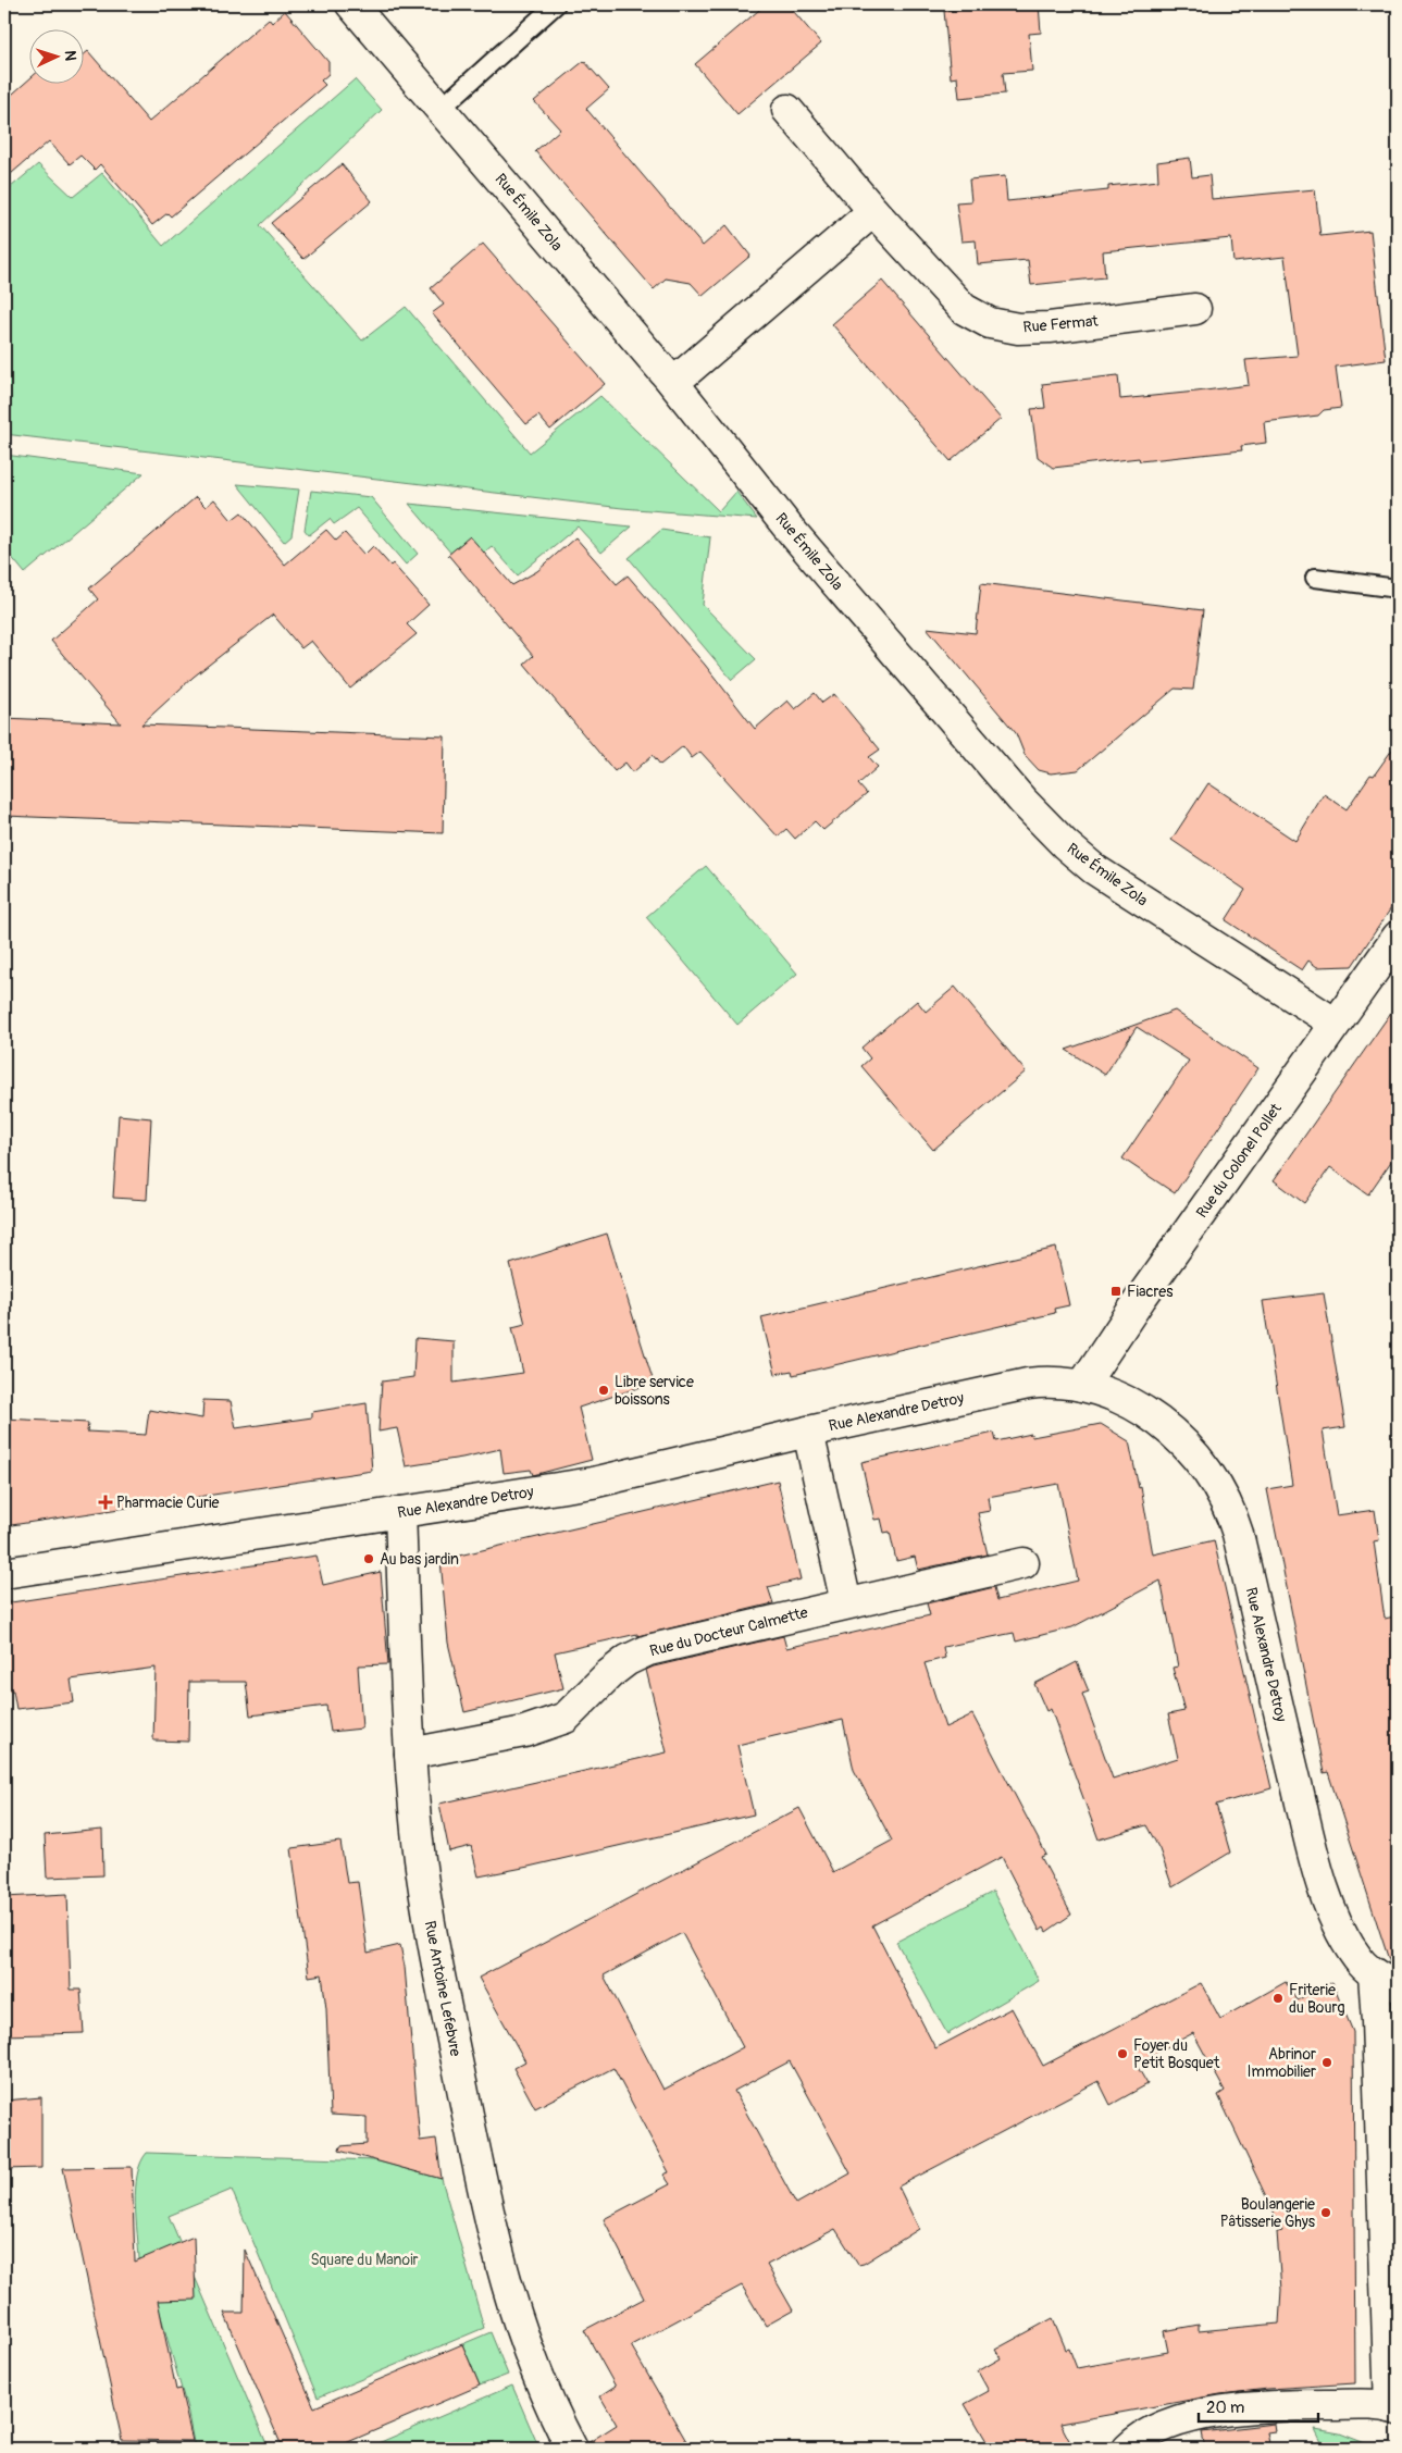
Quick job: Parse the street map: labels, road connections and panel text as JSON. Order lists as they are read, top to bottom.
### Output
{
  "streets": {
    "street": [
      "Rue Émile Zola",
      "Rue Fermat",
      "Rue du Colonel Pollet",
      "Rue Alexandre Detroy",
      "Rue du Docteur Calmette",
      "Rue Antoine Lefebvre"
    ]
  },
  "crossings": [
    ["Rue Émile Zola", "Rue du Colonel Pollet"],
    ["Rue du Colonel Pollet", "Rue Alexandre Detroy"],
    ["Rue Alexandre Detroy", "Rue Antoine Lefebvre"],
    ["Rue du Docteur Calmette", "Rue Antoine Lefebvre"]
  ],
  "parks": ["Square du Manoir"],
  "places": {
    "transit": ["Fiacres"],
    "other": [
      "Libre service boissons",
      "Au bas jardin",
      "Friterie du Bourg",
      "Foyer du Petit Bosquet",
      "Abrinor Immobilier",
      "Boulangerie Pâtisserie Ghys"
    ],
    "health": ["Pharmacie Curie"]
  },
  "scale_bar": "20 m",
  "north": "right"
}
